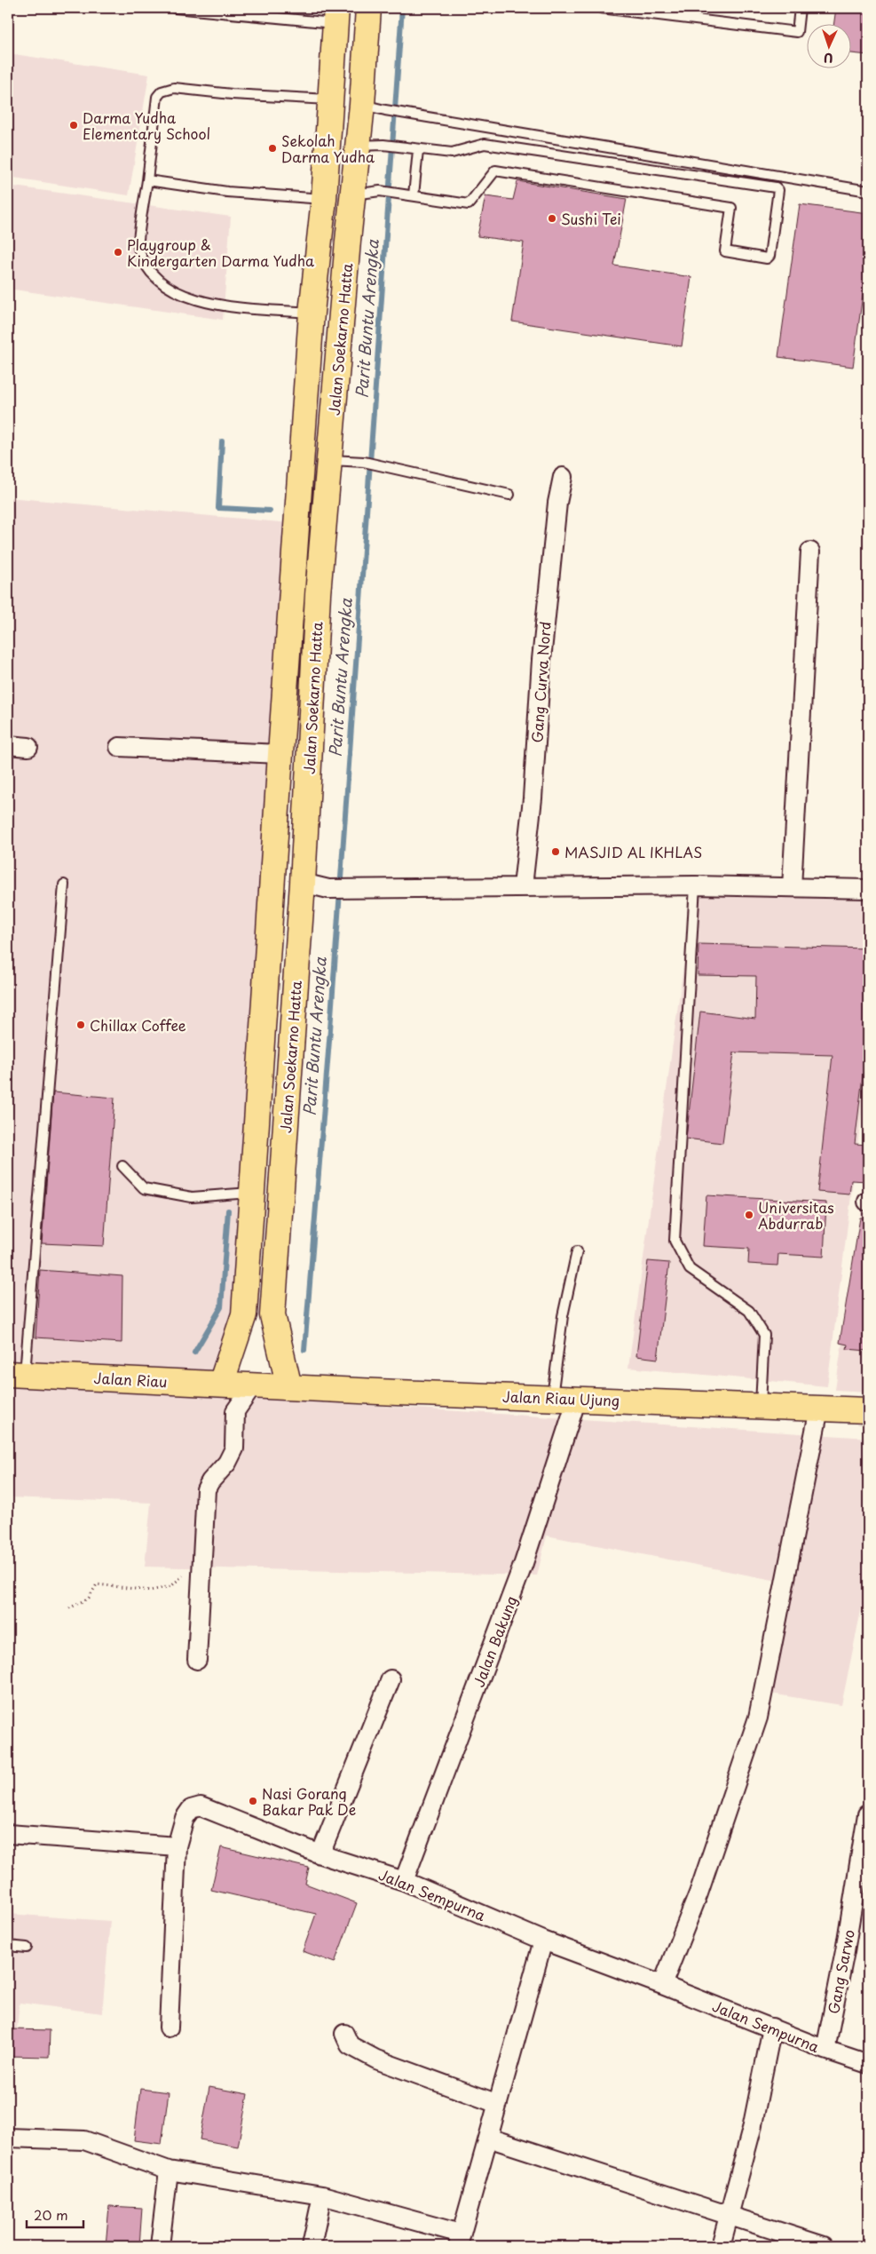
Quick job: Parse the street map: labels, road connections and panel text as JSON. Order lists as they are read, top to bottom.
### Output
{
  "streets": {
    "main road": ["Jalan Soekarno Hatta", "Jalan Riau", "Jalan Riau Ujung"],
    "street": [
      "Gang Curva Nord",
      "Jalan Bakung",
      "Jalan Sempurna",
      "Gang Sarwo"
    ]
  },
  "crossings": [
    ["Jalan Soekarno Hatta", "Jalan Riau"],
    ["Jalan Soekarno Hatta", "Jalan Riau Ujung"],
    ["Jalan Riau", "Jalan Riau Ujung"],
    ["Jalan Riau Ujung", "Jalan Bakung"],
    ["Jalan Bakung", "Jalan Sempurna"],
    ["Jalan Sempurna", "Gang Sarwo"]
  ],
  "water": ["Parit Buntu Arengka"],
  "places": [
    "Darma Yudha Elementary School",
    "Sekolah Darma Yudha",
    "Sushi Tei",
    "Playgroup & Kindergarten Darma Yudha",
    "MASJID AL IKHLAS",
    "Chillax Coffee",
    "Universitas Abdurrab",
    "Nasi Gorang Bakar Pak De"
  ],
  "scale_bar": "20 m",
  "north": "bottom"
}
